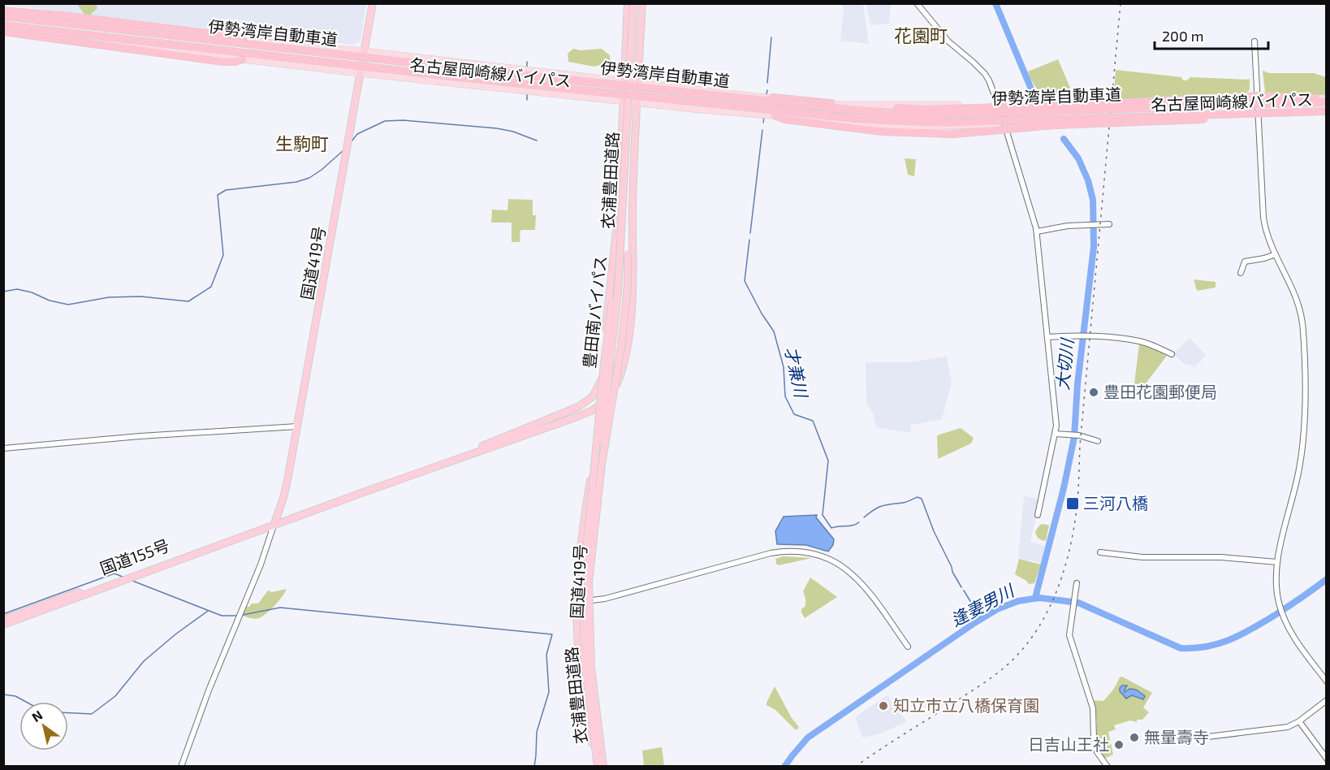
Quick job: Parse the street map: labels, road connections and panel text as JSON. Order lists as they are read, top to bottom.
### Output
{
  "streets": {
    "highway": [
      "伊勢湾岸自動車道",
      "衣浦豊田道路",
      "国道419号",
      "豊田南バイパス",
      "国道155号"
    ],
    "main road": ["名古屋岡崎線バイパス"]
  },
  "crossings": [
    ["伊勢湾岸自動車道", "名古屋岡崎線バイパス"],
    ["名古屋岡崎線バイパス", "国道419号"],
    ["名古屋岡崎線バイパス", "豊田南バイパス"],
    ["衣浦豊田道路", "国道419号"],
    ["衣浦豊田道路", "豊田南バイパス"],
    ["国道419号", "豊田南バイパス"],
    ["国道419号", "国道155号"],
    ["豊田南バイパス", "国道155号"]
  ],
  "districts": ["花園町", "生駒町"],
  "water": ["大切川", "才兼川", "逢妻男川"],
  "places": {
    "other": [
      "豊田花園郵便局",
      "知立市立八橋保育園",
      "無量壽寺",
      "日吉山王社"
    ],
    "transit": ["三河八橋"]
  },
  "scale_bar": "200 m",
  "north": "top left"
}
